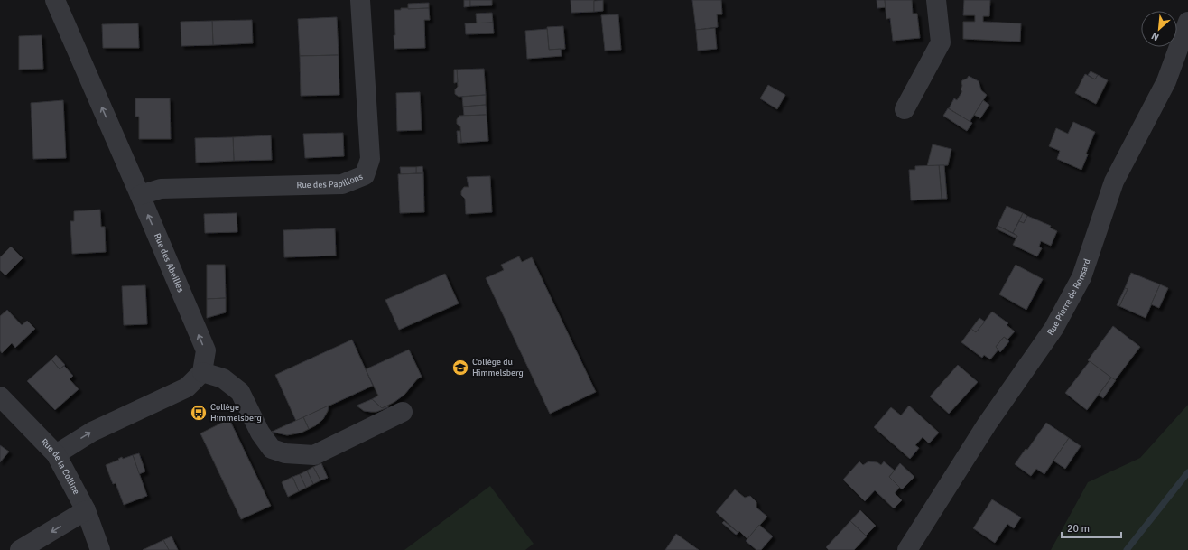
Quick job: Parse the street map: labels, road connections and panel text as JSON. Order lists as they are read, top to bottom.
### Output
{
  "streets": {
    "street": [
      "Rue des Papillons",
      "Rue des Abeilles",
      "Rue Pierre de Ronsard",
      "Rue de la Colline"
    ]
  },
  "crossings": [
    ["Rue des Papillons", "Rue des Abeilles"]
  ],
  "one_way": ["Rue des Abeilles"],
  "places": {
    "school or university": ["Collège du Himmelsberg"],
    "bus stop": ["Collège Himmelsberg"]
  },
  "scale_bar": "20 m",
  "north": "bottom left"
}
